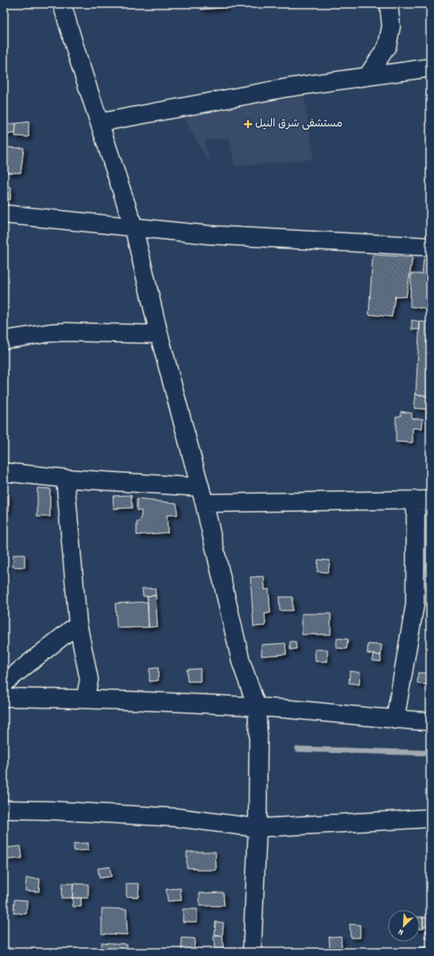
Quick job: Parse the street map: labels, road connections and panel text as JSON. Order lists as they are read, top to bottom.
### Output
{
  "places": {
    "health": ["مستشفى شرق النيل"]
  },
  "north": "bottom left"
}
